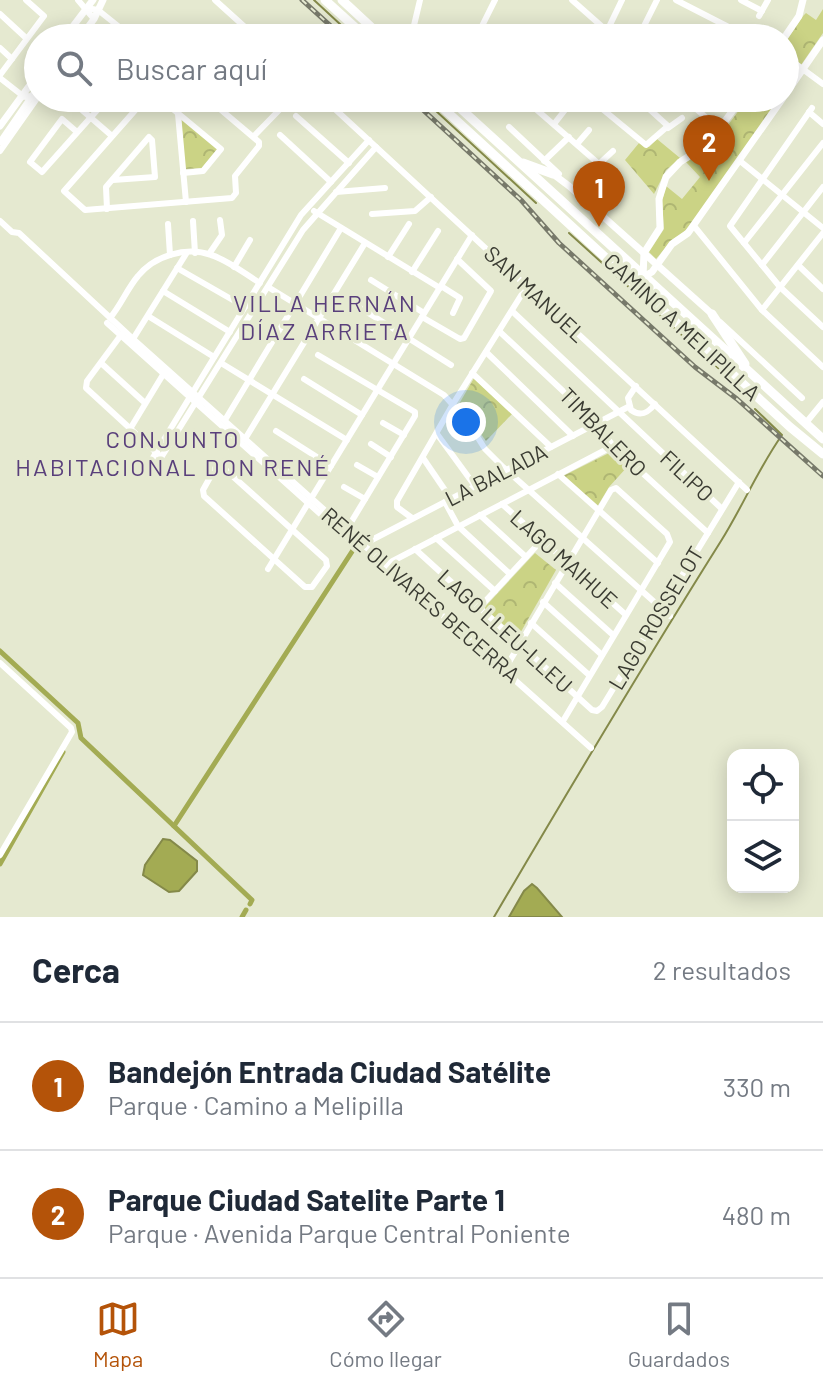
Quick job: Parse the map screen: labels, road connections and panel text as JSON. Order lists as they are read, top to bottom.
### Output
{
  "streets": {
    "main road": ["CAMINO A MELIPILLA"],
    "street": [
      "SAN MANUEL",
      "TIMBALERO",
      "LA BALADA",
      "FILIPO",
      "LAGO MAIHUE",
      "RENÉ OLIVARES BECERRA",
      "LAGO ROSSELOT",
      "LAGO LLEU-LLEU"
    ]
  },
  "crossings": [
    ["SAN MANUEL", "LA BALADA"],
    ["SAN MANUEL", "LAGO ROSSELOT"],
    ["TIMBALERO", "LA BALADA"],
    ["TIMBALERO", "LAGO ROSSELOT"],
    ["LA BALADA", "FILIPO"],
    ["LA BALADA", "RENÉ OLIVARES BECERRA"],
    ["FILIPO", "LAGO ROSSELOT"],
    ["LAGO ROSSELOT", "LAGO LLEU-LLEU"]
  ],
  "districts": ["VILLA HERNÁN DÍAZ ARRIETA", "CONJUNTO HABITACIONAL DON RENÉ"],
  "page": {
    "search": "Buscar aquí",
    "pins": ["2", "1"],
    "heading": ["Cerca", "2 resultados"],
    "list": [
      {
        "mark": "1",
        "name": "Bandejón Entrada Ciudad Satélite",
        "note": "Parque · Camino a Melipilla",
        "value": "330 m"
      },
      {
        "mark": "2",
        "name": "Parque Ciudad Satelite Parte 1",
        "note": "Parque · Avenida Parque Central Poniente",
        "value": "480 m"
      }
    ],
    "nav": ["Mapa", "Cómo llegar", "Guardados"]
  }
}
